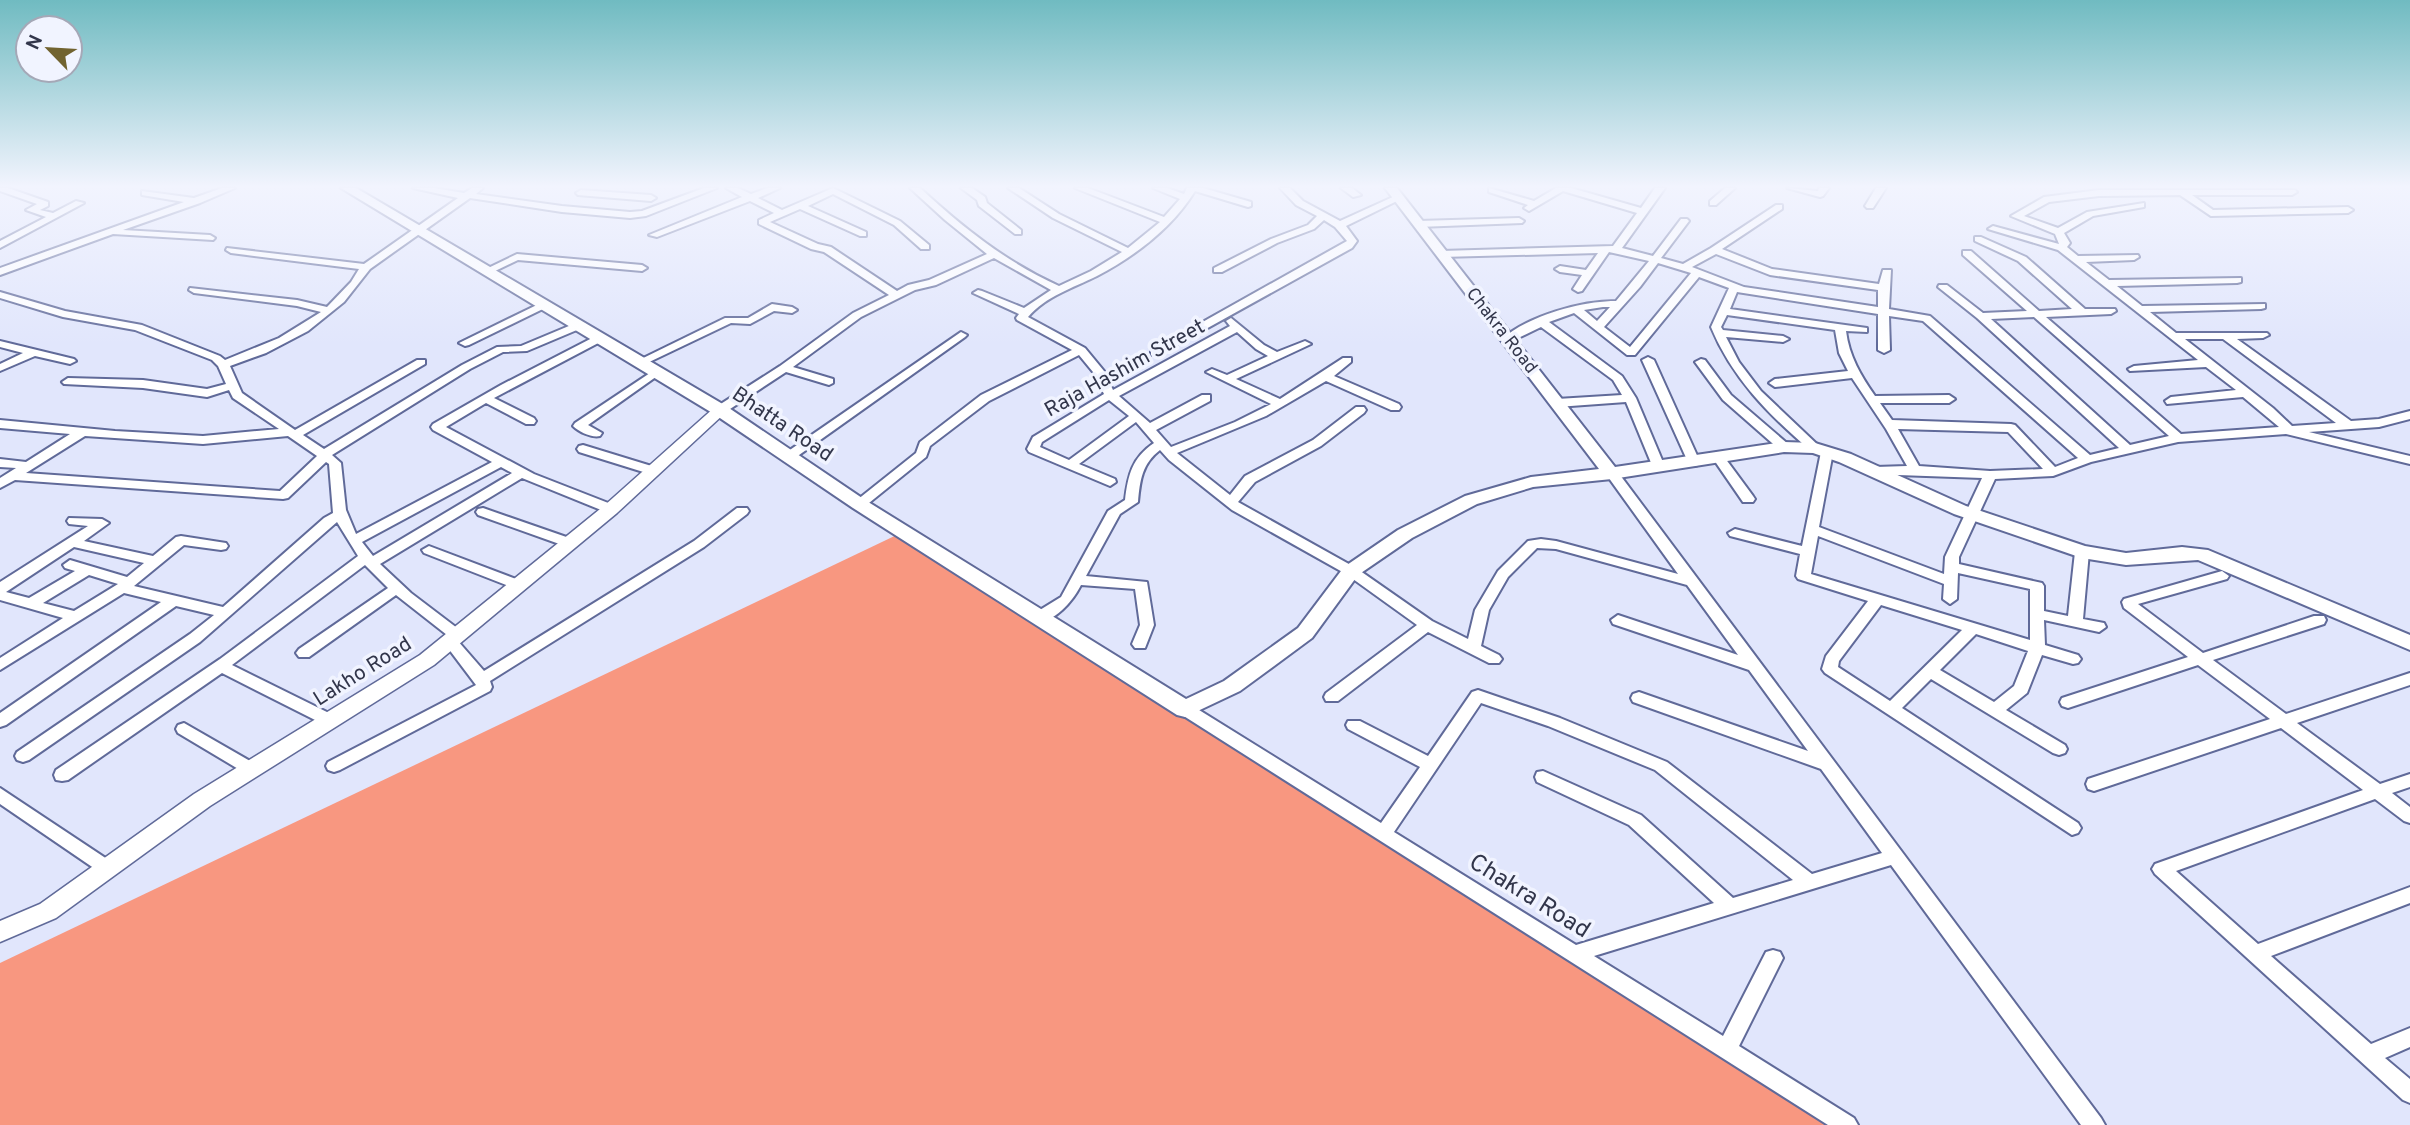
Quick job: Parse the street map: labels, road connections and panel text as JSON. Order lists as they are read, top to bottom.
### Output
{
  "streets": {
    "main road": ["Chakra Road", "Bhatta Road"],
    "street": ["Raja Hashim Street", "Lakho Road"]
  },
  "crossings": [
    ["Chakra Road", "Bhatta Road"],
    ["Bhatta Road", "Lakho Road"]
  ],
  "north": "top left"
}
